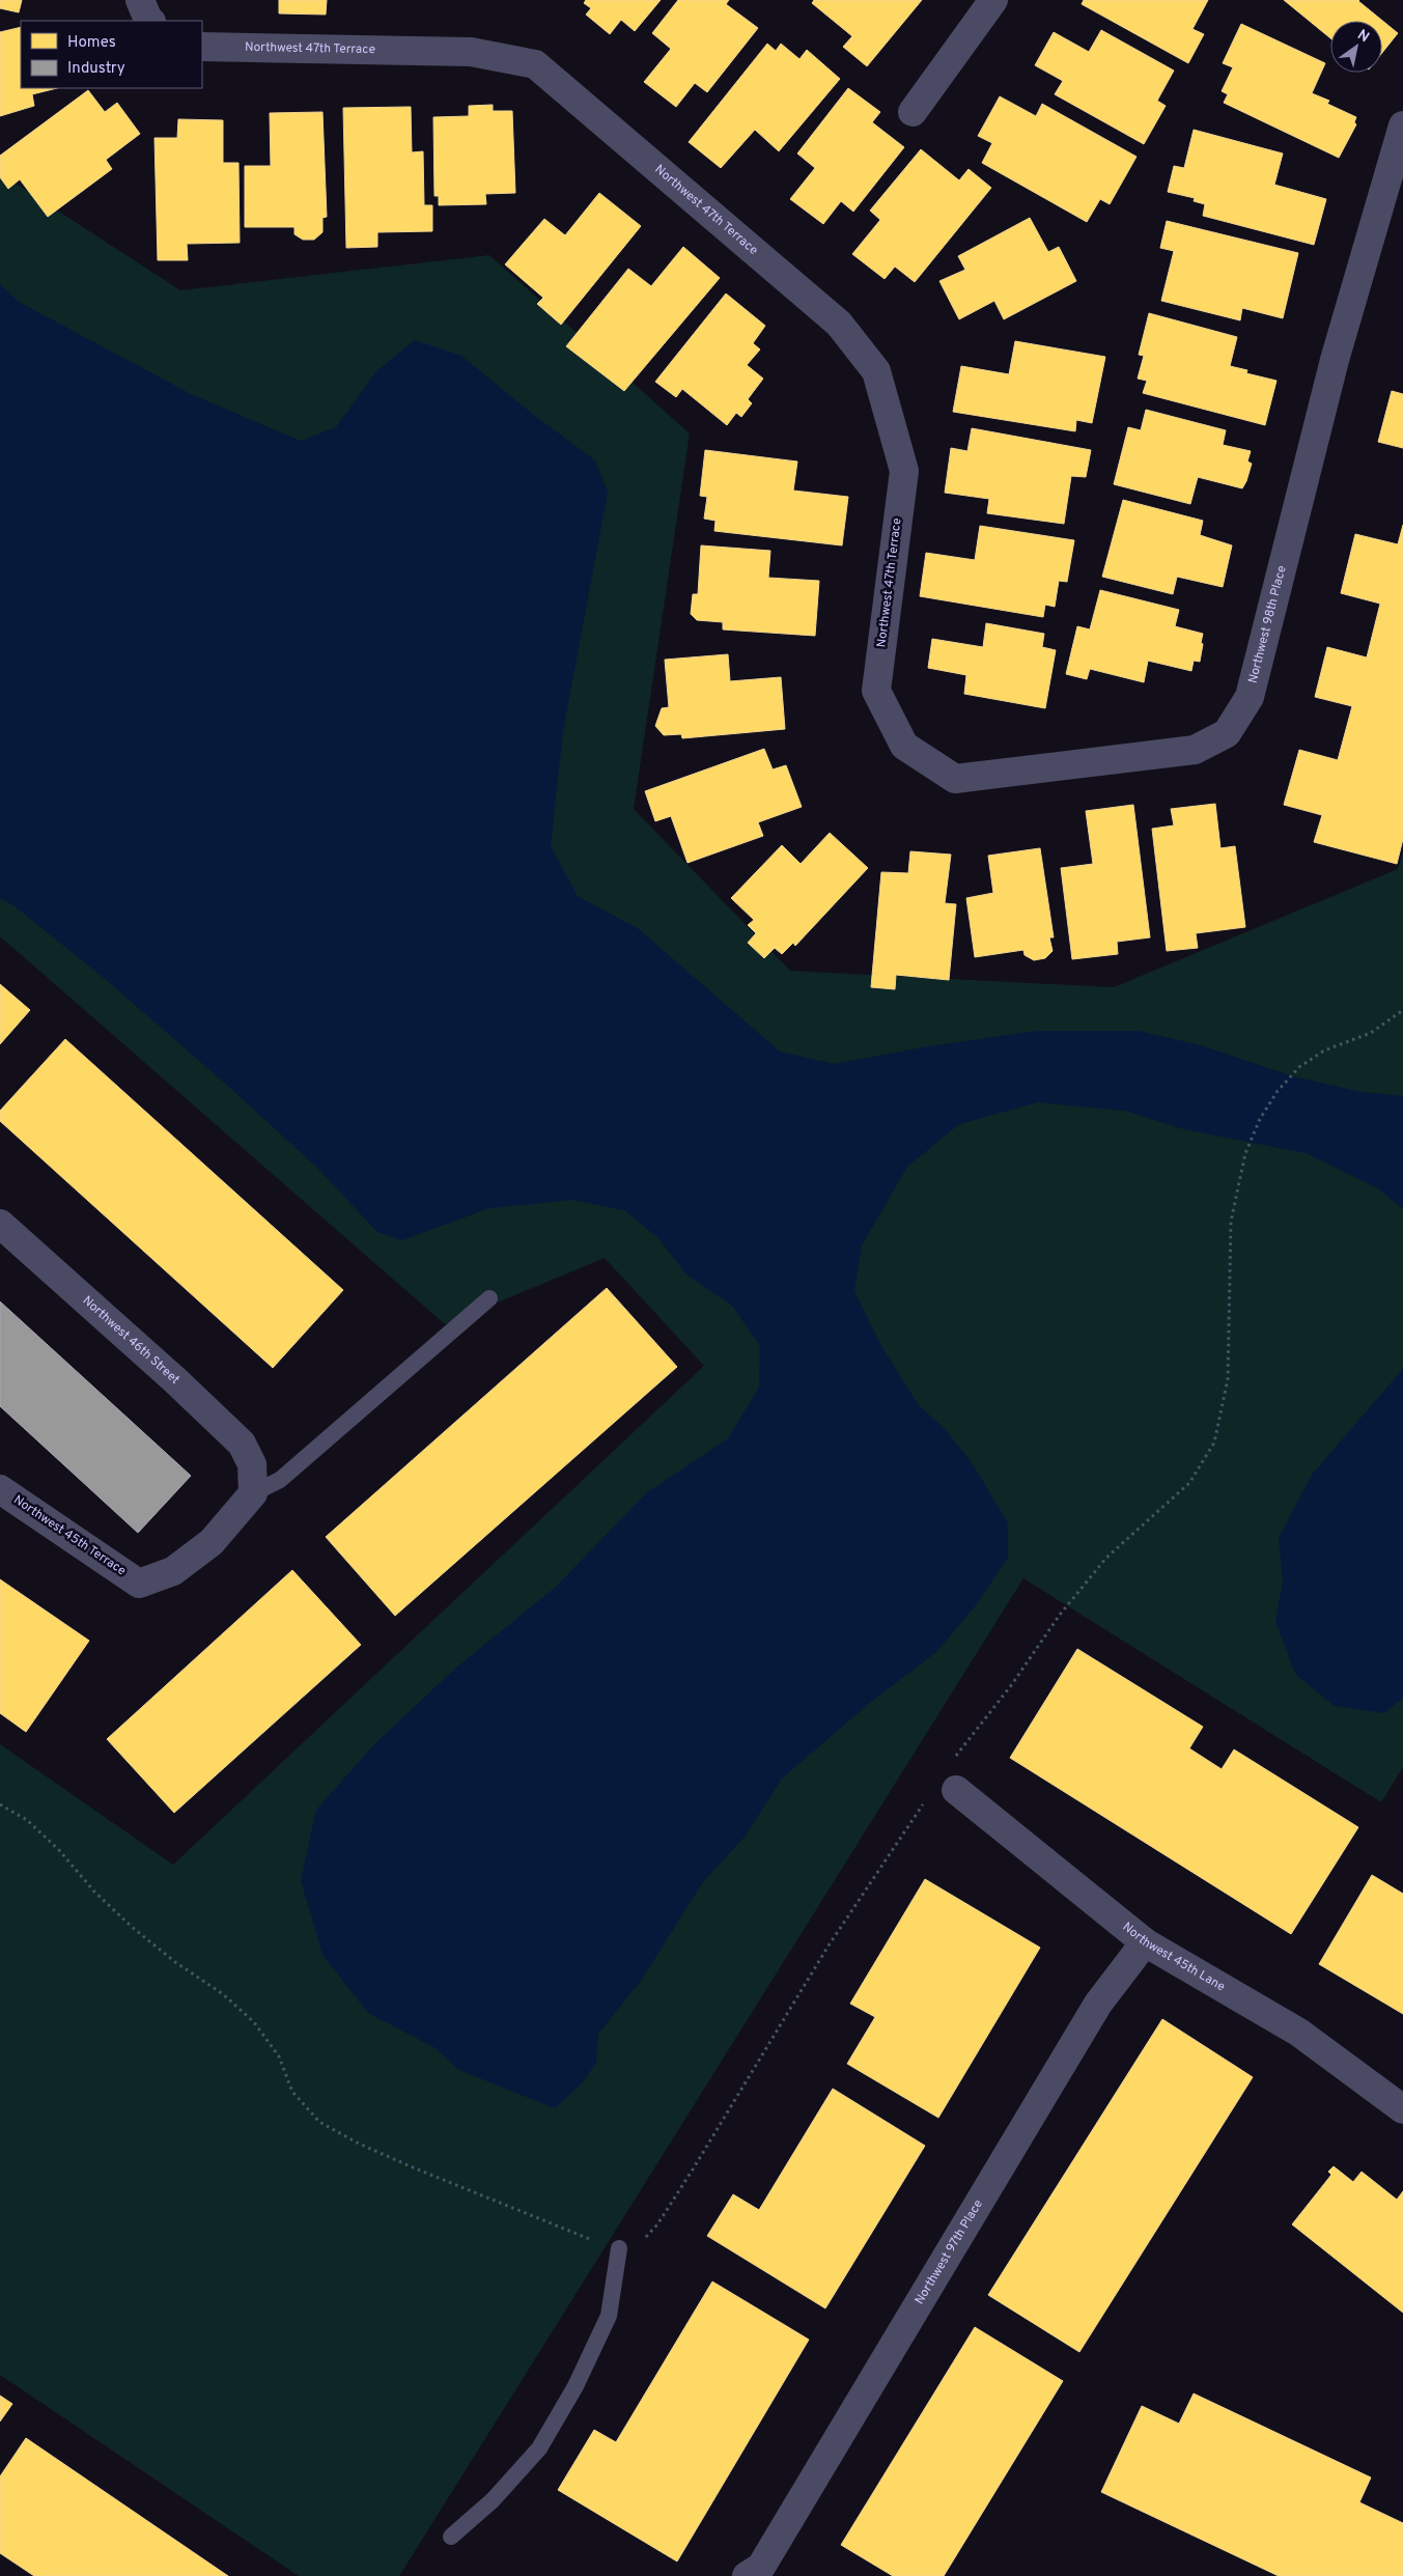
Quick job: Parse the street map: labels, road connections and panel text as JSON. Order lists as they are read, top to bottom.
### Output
{
  "streets": {
    "street": [
      "Northwest 47th Terrace",
      "Northwest 98th Place",
      "Northwest 46th Street",
      "Northwest 45th Terrace",
      "Northwest 45th Lane",
      "Northwest 97th Place"
    ]
  },
  "crossings": [
    ["Northwest 47th Terrace", "Northwest 98th Place"],
    ["Northwest 46th Street", "Northwest 45th Terrace"],
    ["Northwest 45th Lane", "Northwest 97th Place"]
  ],
  "legend": ["Homes", "Industry"],
  "north": "top right"
}
